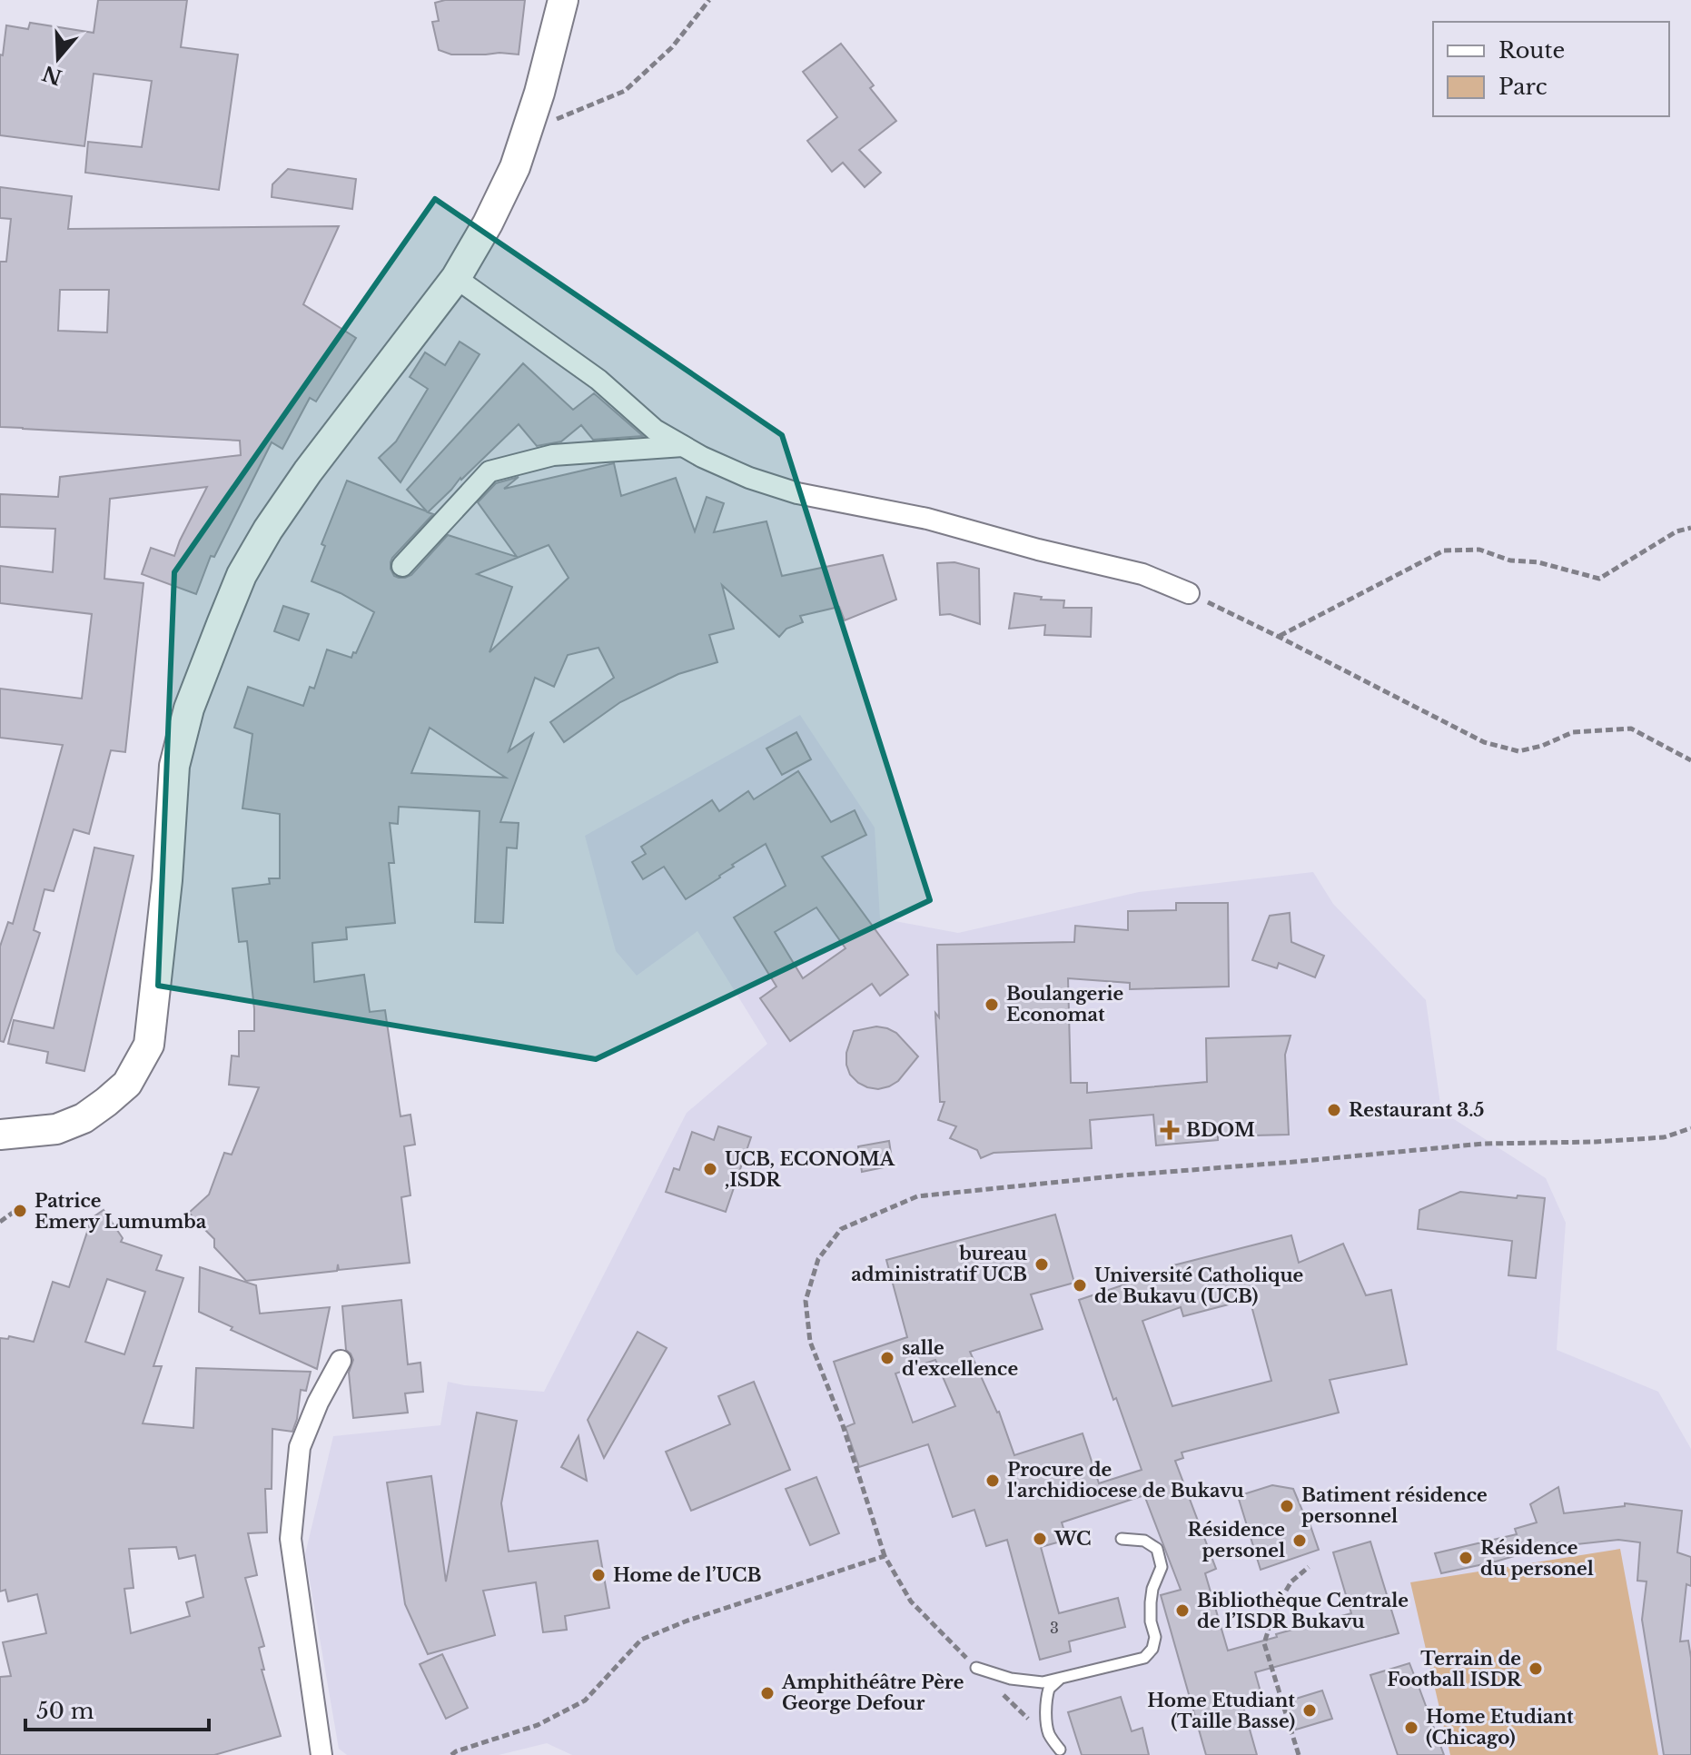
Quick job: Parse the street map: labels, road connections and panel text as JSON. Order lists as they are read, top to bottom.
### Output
{
  "places": {
    "other": [
      "Boulangerie Economat",
      "Restaurant 3.5",
      "UCB, ECONOMA ,ISDR",
      "Patrice Emery Lumumba",
      "bureau administratif UCB",
      "Université Catholique de Bukavu (UCB)",
      "salle d'excellence",
      "Procure de l'archidiocese de Bukavu",
      "Batiment résidence personnel",
      "WC",
      "Résidence personel",
      "Résidence du personel",
      "Home de l’UCB",
      "Bibliothèque Centrale de l’ISDR Bukavu",
      "Terrain de Football ISDR",
      "Amphithéâtre Père George Defour",
      "Home Etudiant (Taille Basse)",
      "Home Etudiant (Chicago)"
    ],
    "health": ["BDOM"]
  },
  "house_numbers": ["3"],
  "legend": ["Route", "Parc"],
  "scale_bar": "50 m",
  "north": "bottom"
}
